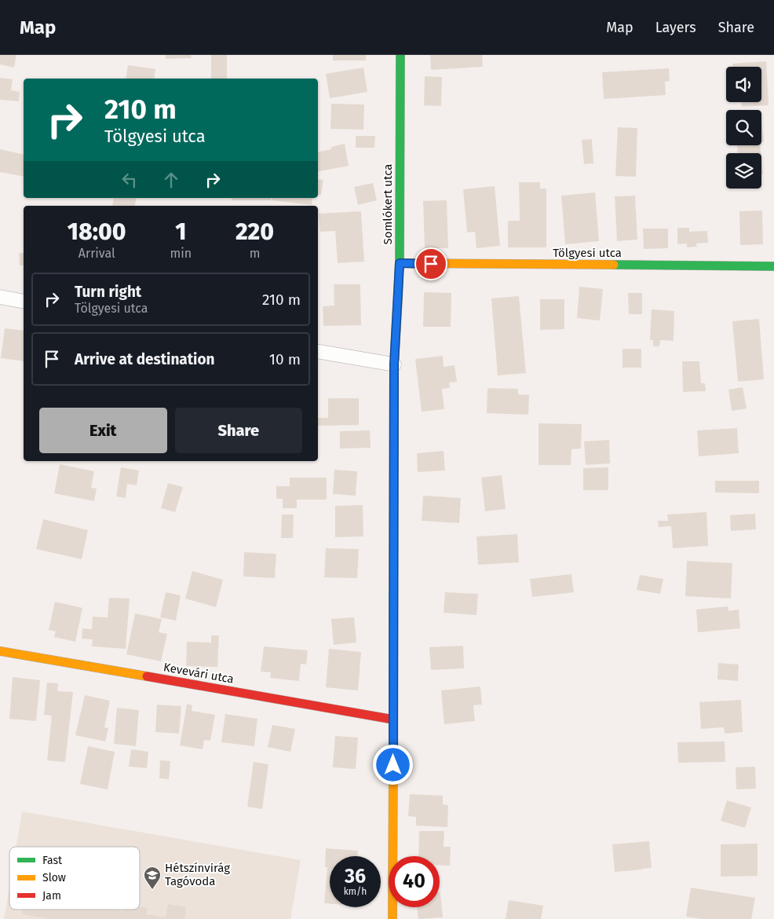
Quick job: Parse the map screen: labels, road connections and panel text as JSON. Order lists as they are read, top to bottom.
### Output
{
  "streets": {
    "street": ["Somlókert utca", "Tölgyesi utca", "Kevevári utca"]
  },
  "crossings": [
    ["Somlókert utca", "Tölgyesi utca"],
    ["Somlókert utca", "Kevevári utca"]
  ],
  "places": {
    "school or university": ["Hétszínvirág Tagóvoda"]
  },
  "legend": ["Fast", "Slow", "Jam"],
  "page": {
    "header": "Map",
    "nav": ["Map", "Layers", "Share"],
    "turn": ["210 m", "Tölgyesi utca"],
    "eta": [
      "18:00",
      "Arrival",
      "1",
      "min",
      "220",
      "m"
    ],
    "list": [
      {
        "name": "Turn right",
        "note": "Tölgyesi utca",
        "value": "210 m"
      },
      {
        "name": "Arrive at destination",
        "value": "10 m"
      }
    ],
    "buttons": ["Exit", "Share"],
    "speed": "36 km/h",
    "limit": "40"
  }
}
